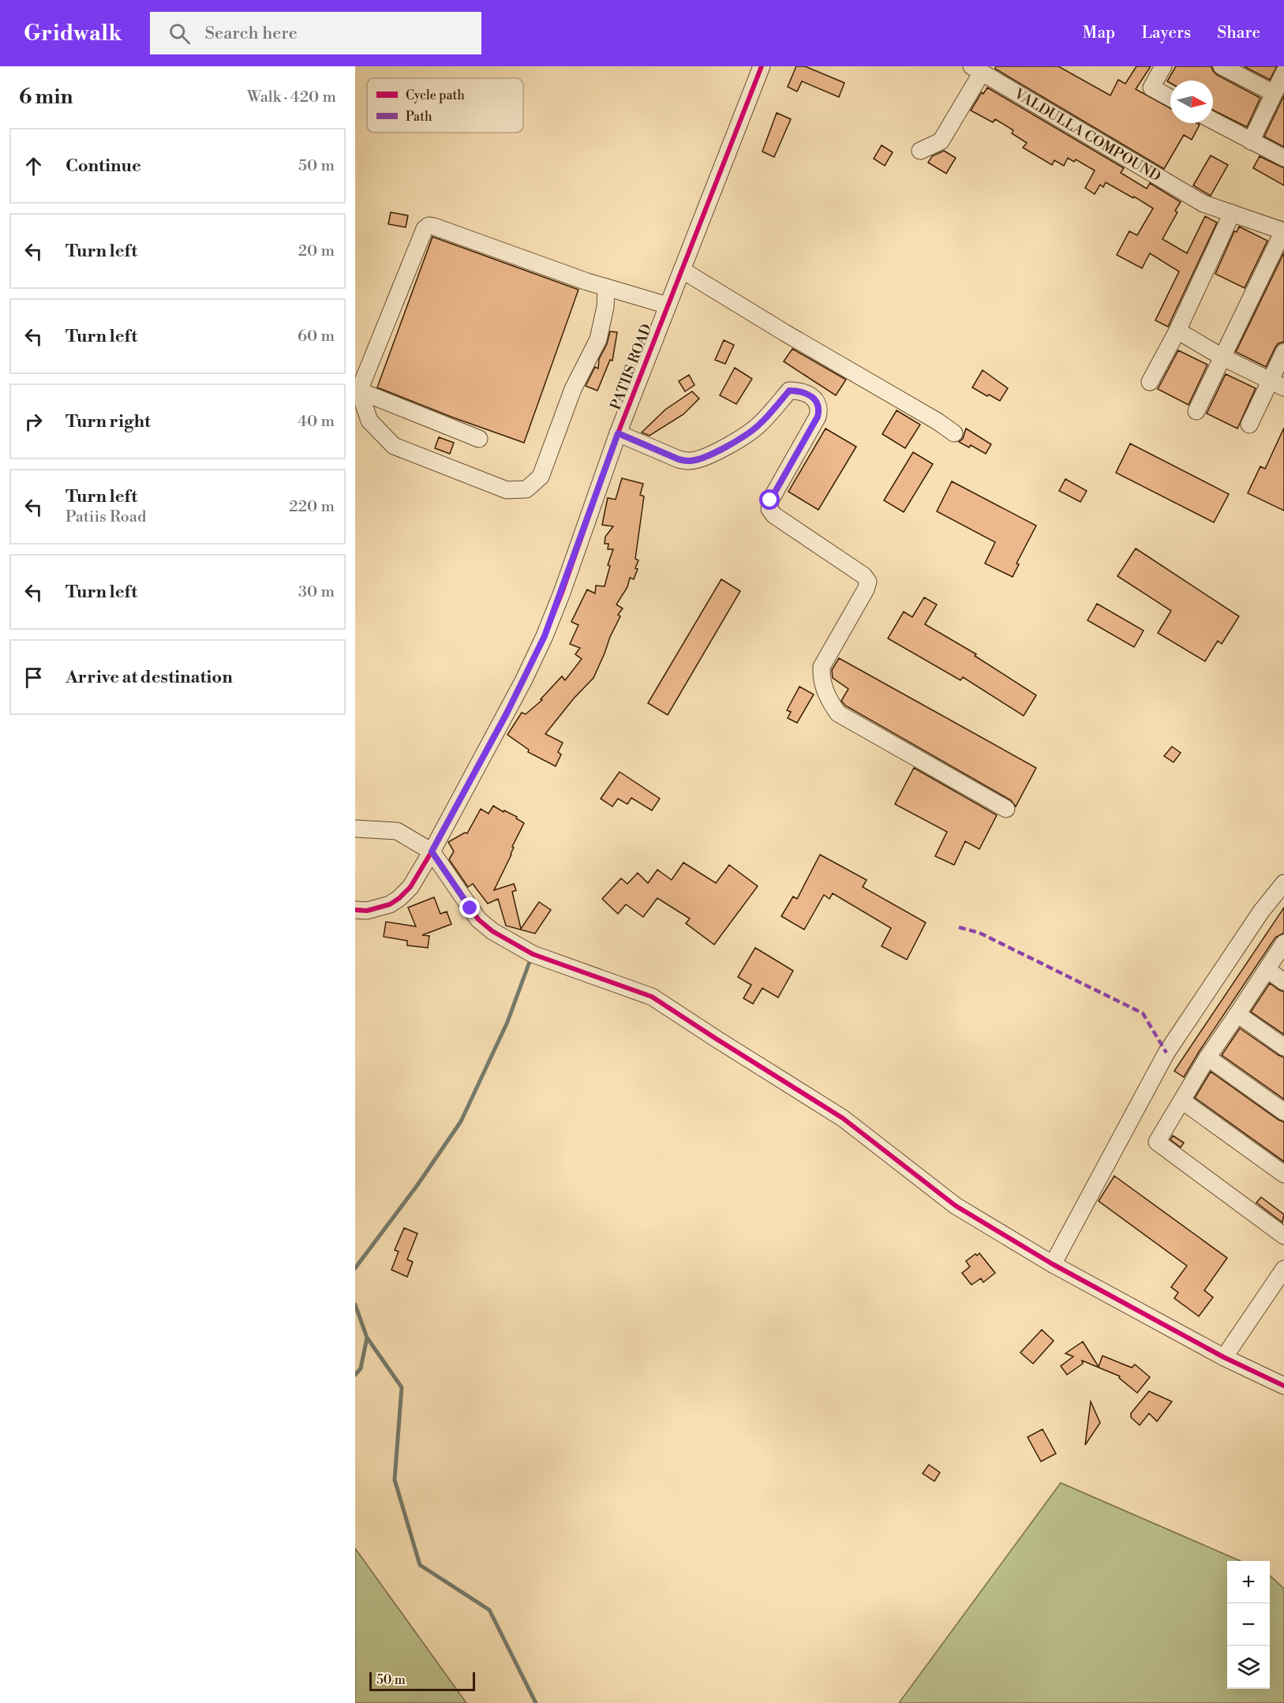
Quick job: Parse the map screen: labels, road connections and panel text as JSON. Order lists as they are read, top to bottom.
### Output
{
  "streets": {
    "street": ["VALDULLA COMPOUND", "PATIIS ROAD"]
  },
  "legend": ["Cycle path", "Path"],
  "scale_bar": "50 m",
  "north": "right",
  "page": {
    "header": "Gridwalk",
    "search": "Search here",
    "nav": ["Map", "Layers", "Share"],
    "heading": ["6 min", "Walk · 420 m"],
    "list": [
      ["Continue", "50 m"],
      ["Turn left", "20 m"],
      ["Turn left", "60 m"],
      ["Turn right", "40 m"],
      ["Turn left", "Patiis Road", "220 m"],
      ["Turn left", "30 m"],
      "Arrive at destination"
    ],
    "map_buttons": ["+", "−"],
    "scale": "50 m"
  }
}
